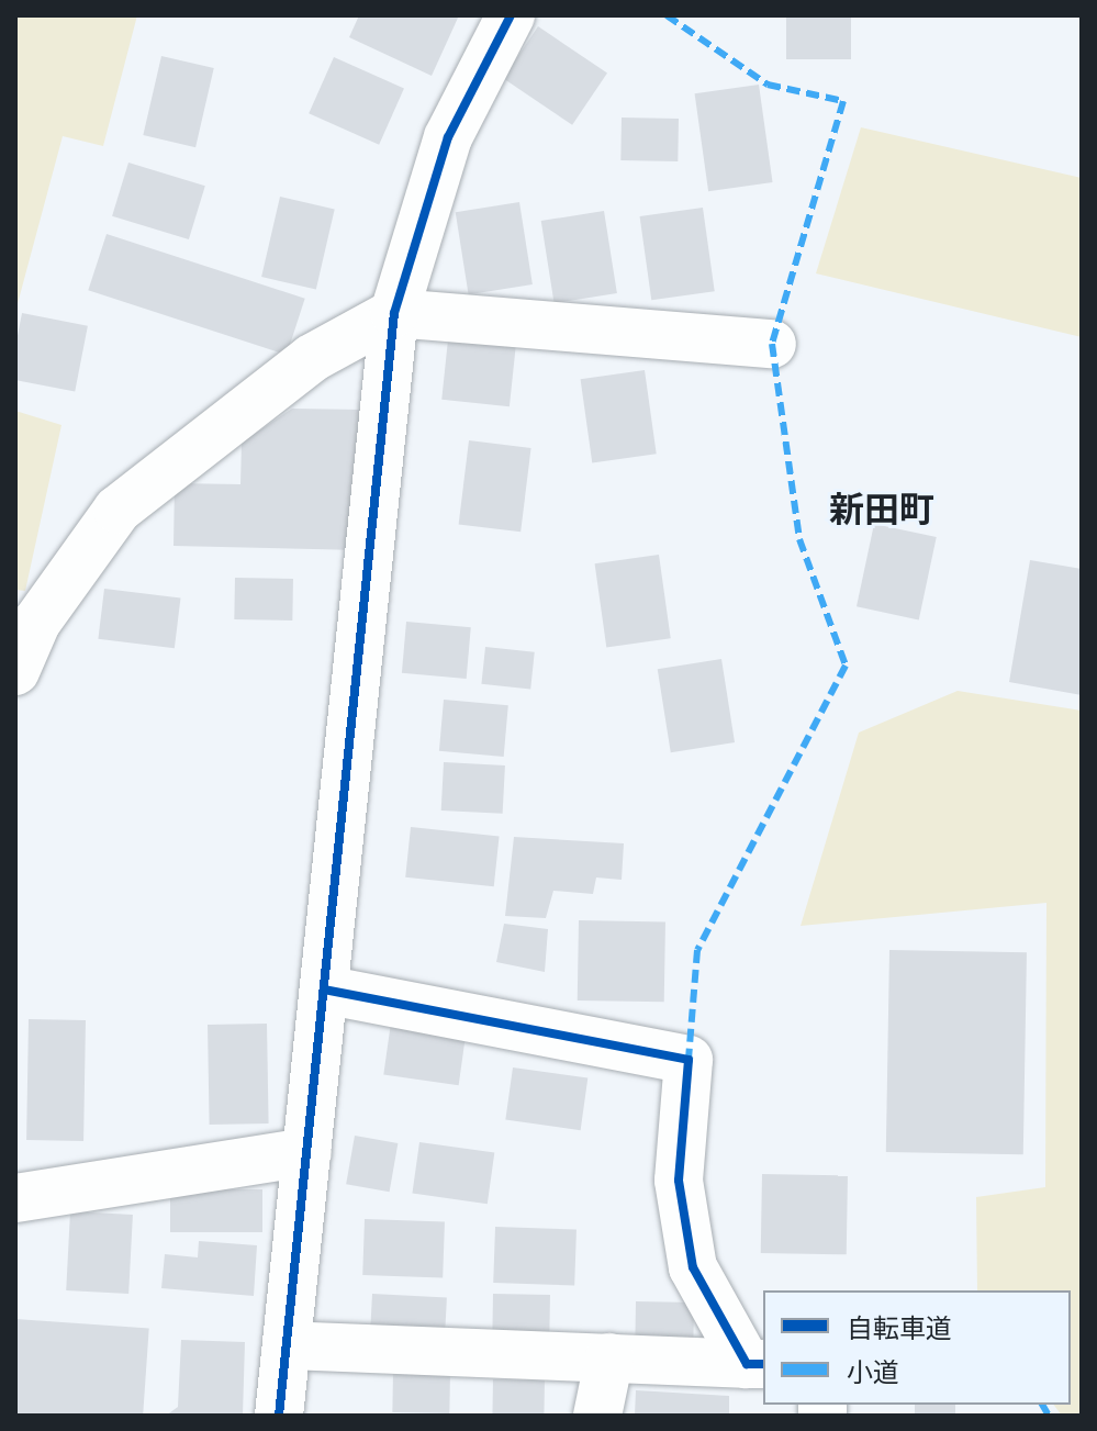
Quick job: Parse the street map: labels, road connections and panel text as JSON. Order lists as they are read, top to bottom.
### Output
{
  "districts": ["新田町"],
  "legend": ["自転車道", "小道"]
}
